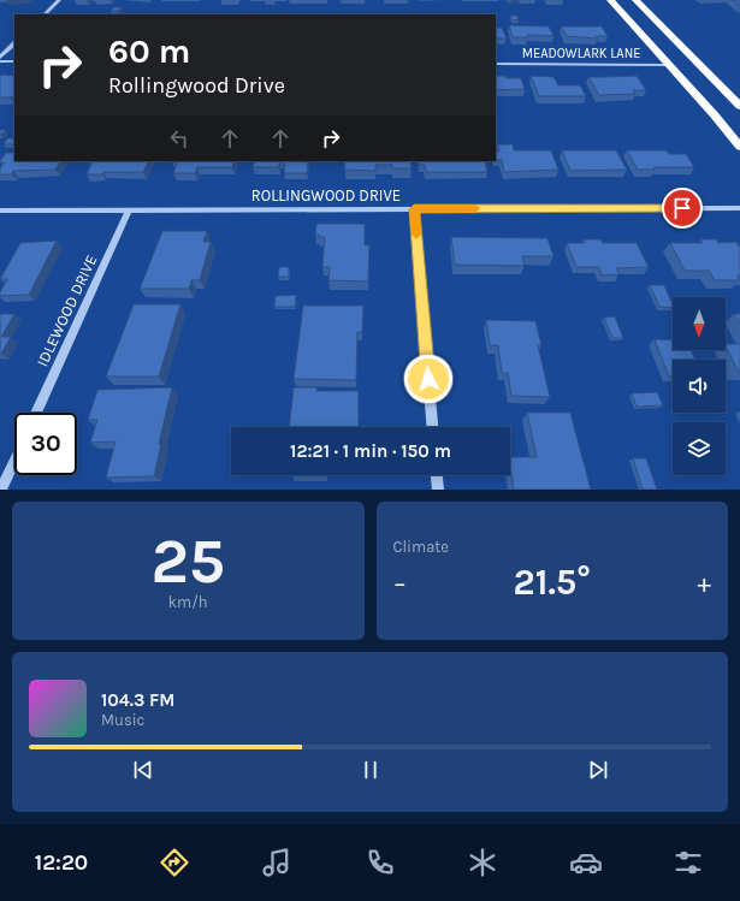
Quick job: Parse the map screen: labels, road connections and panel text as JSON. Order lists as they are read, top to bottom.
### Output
{
  "streets": {
    "street": ["MEADOWLARK LANE", "ROLLINGWOOD DRIVE", "IDLEWOOD DRIVE"]
  },
  "crossings": [
    ["ROLLINGWOOD DRIVE", "IDLEWOOD DRIVE"]
  ],
  "north": "bottom",
  "page": {
    "turn": ["60 m", "Rollingwood Drive"],
    "limit": "30",
    "trip": "12:21 · 1 min · 150 m",
    "tile": [
      ["25", "km/h"],
      "Climate"
    ],
    "heat": ["−", "21.5°", "+"],
    "song": ["104.3 FM", "Music"],
    "tabs": "12:20"
  }
}
